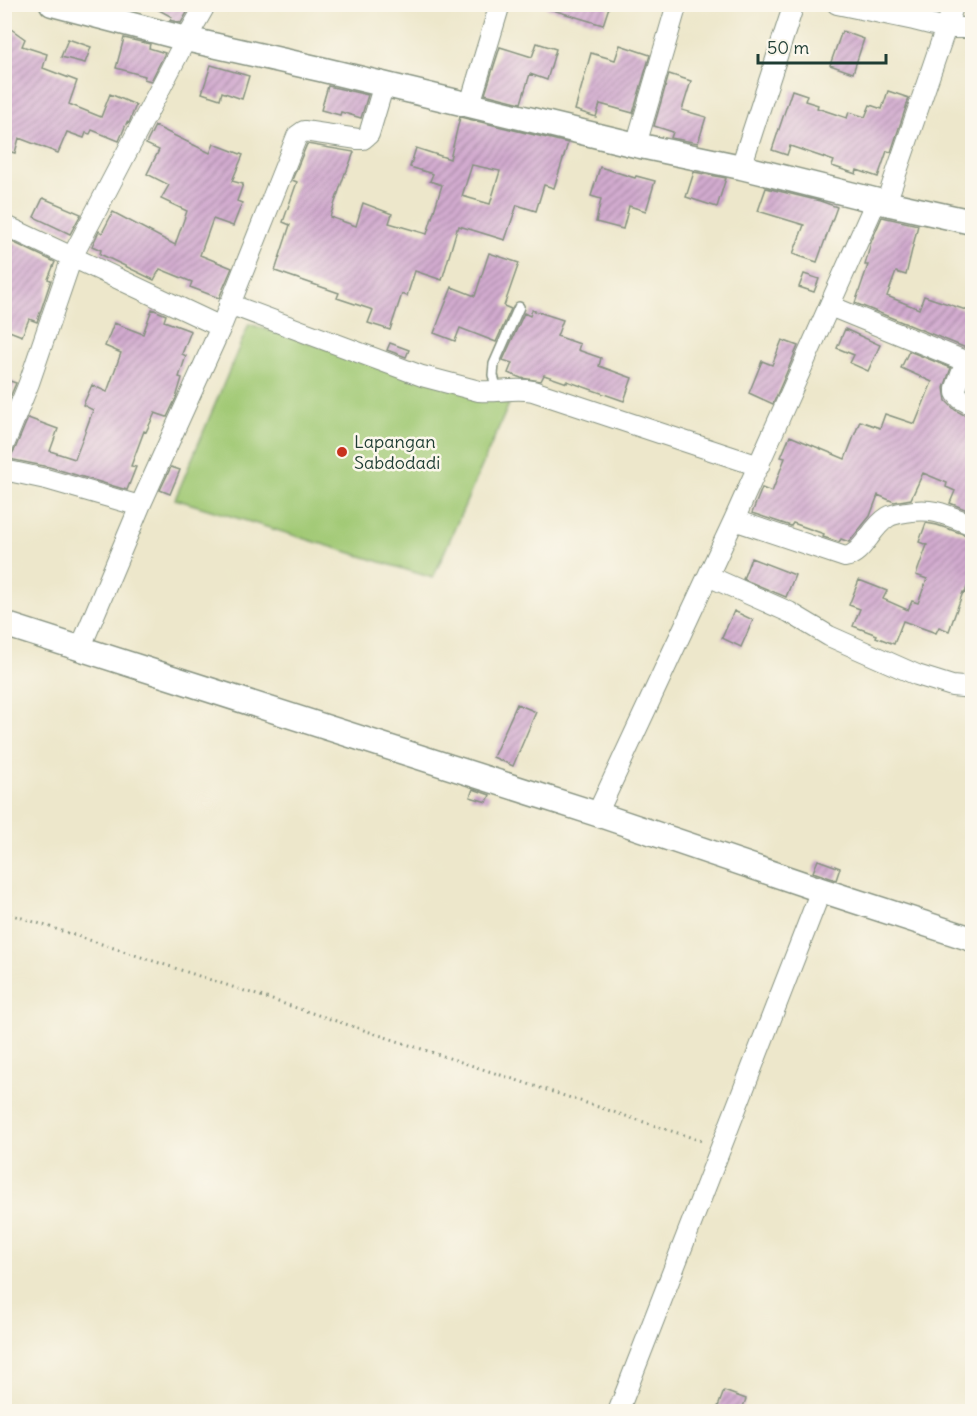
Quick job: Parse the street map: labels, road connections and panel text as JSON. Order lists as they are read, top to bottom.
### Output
{
  "places": ["Lapangan Sabdodadi"],
  "scale_bar": "50 m"
}
